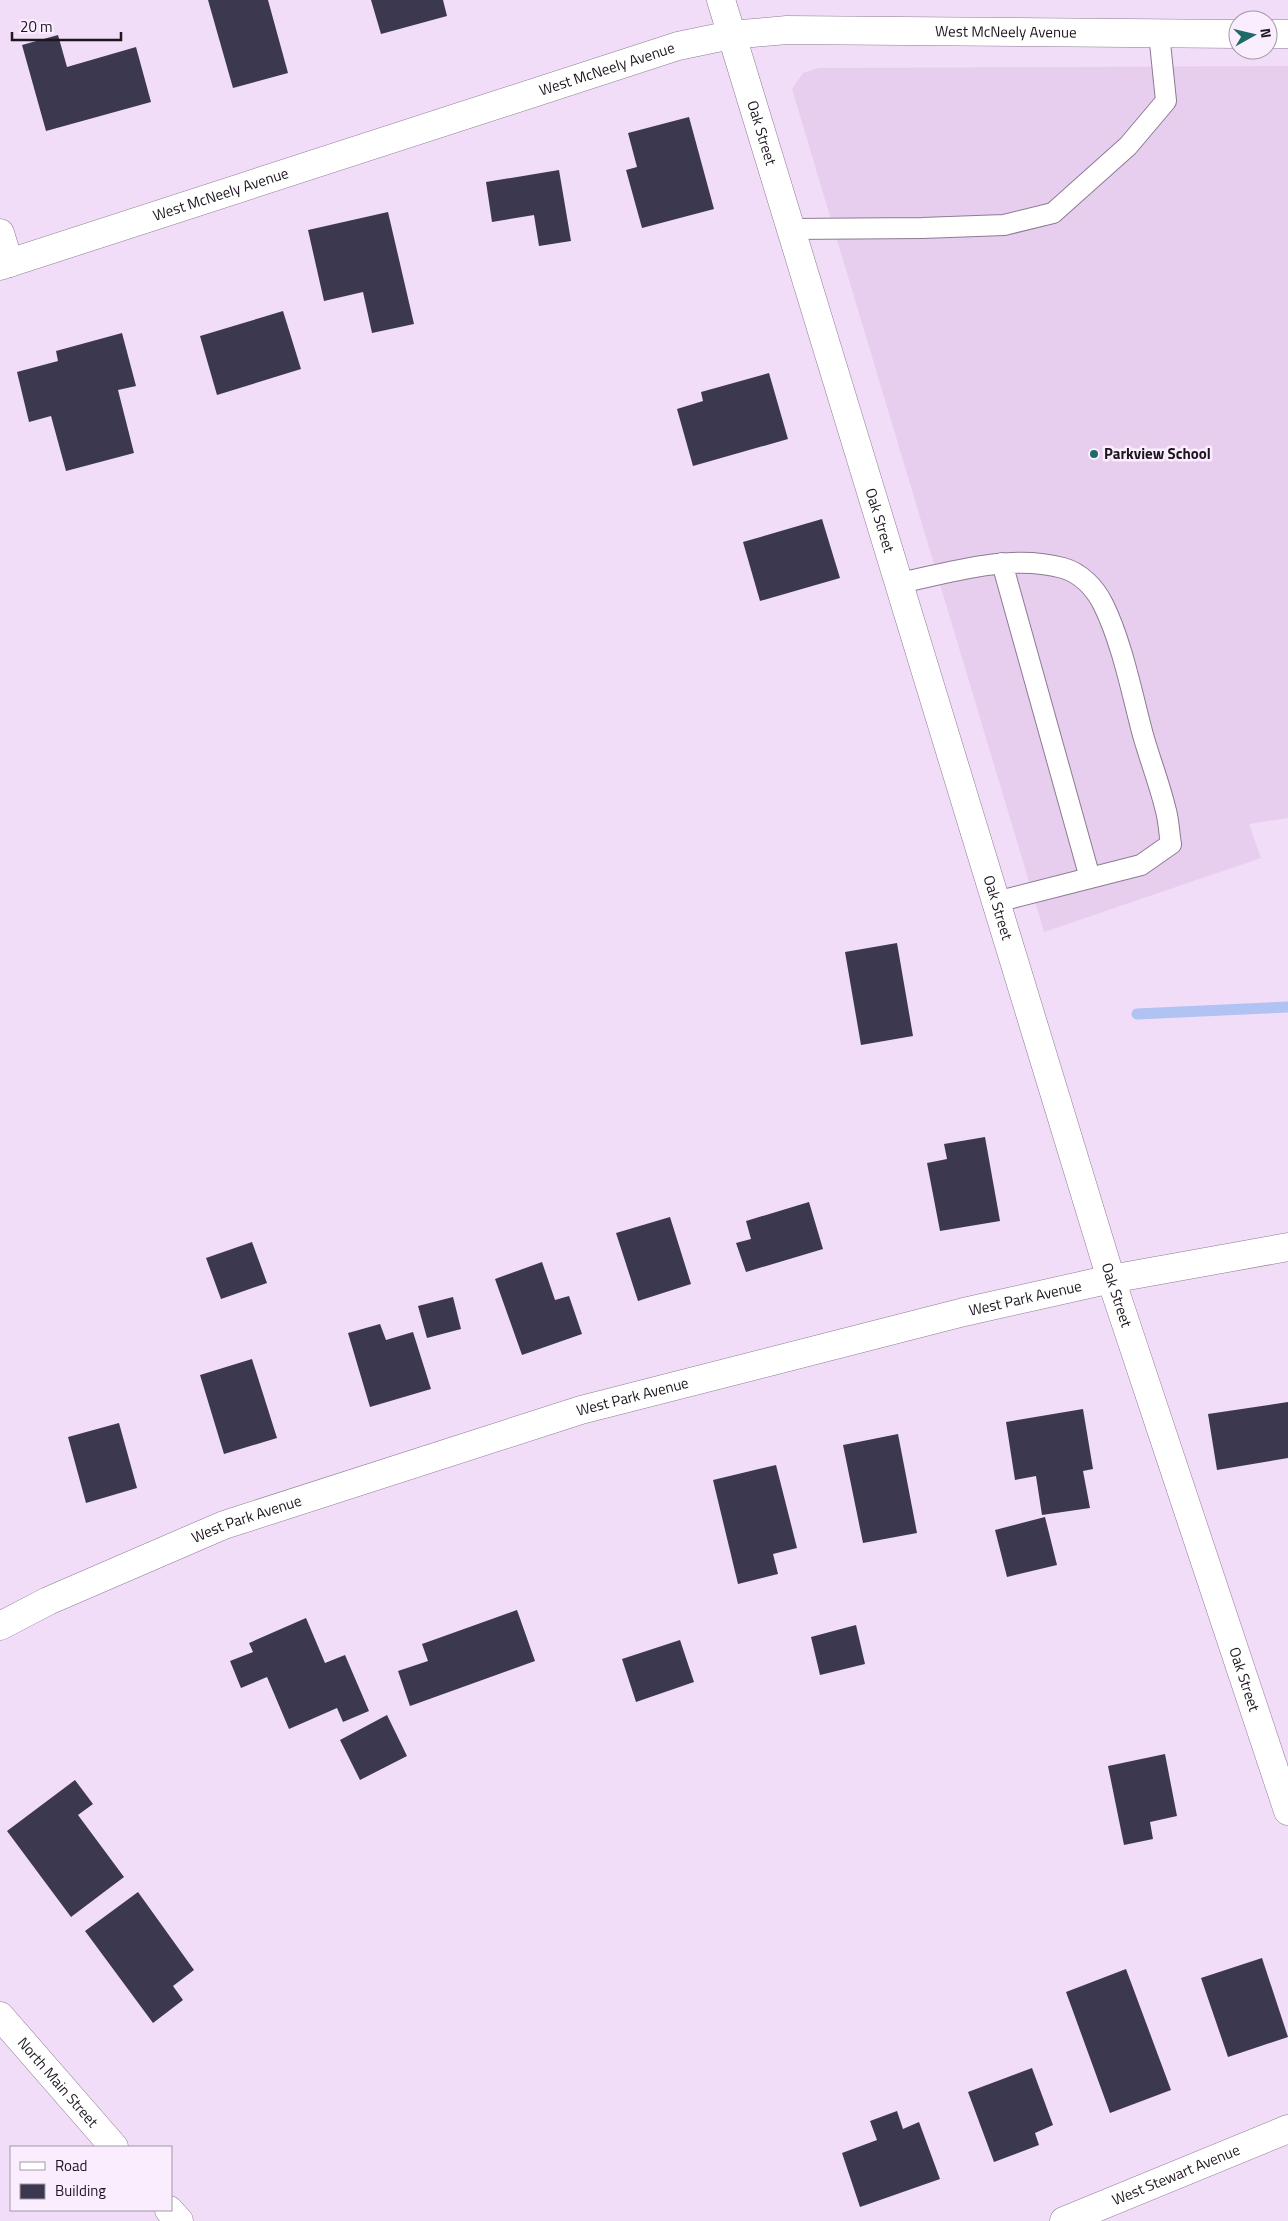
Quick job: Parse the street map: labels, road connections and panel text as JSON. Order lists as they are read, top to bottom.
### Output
{
  "streets": {
    "street": [
      "West McNeely Avenue",
      "Oak Street",
      "West Park Avenue",
      "North Main Street",
      "West Stewart Avenue"
    ]
  },
  "crossings": [
    ["West McNeely Avenue", "Oak Street"],
    ["Oak Street", "West Park Avenue"]
  ],
  "places": ["Parkview School"],
  "legend": ["Road", "Building"],
  "scale_bar": "20 m",
  "north": "right"
}
